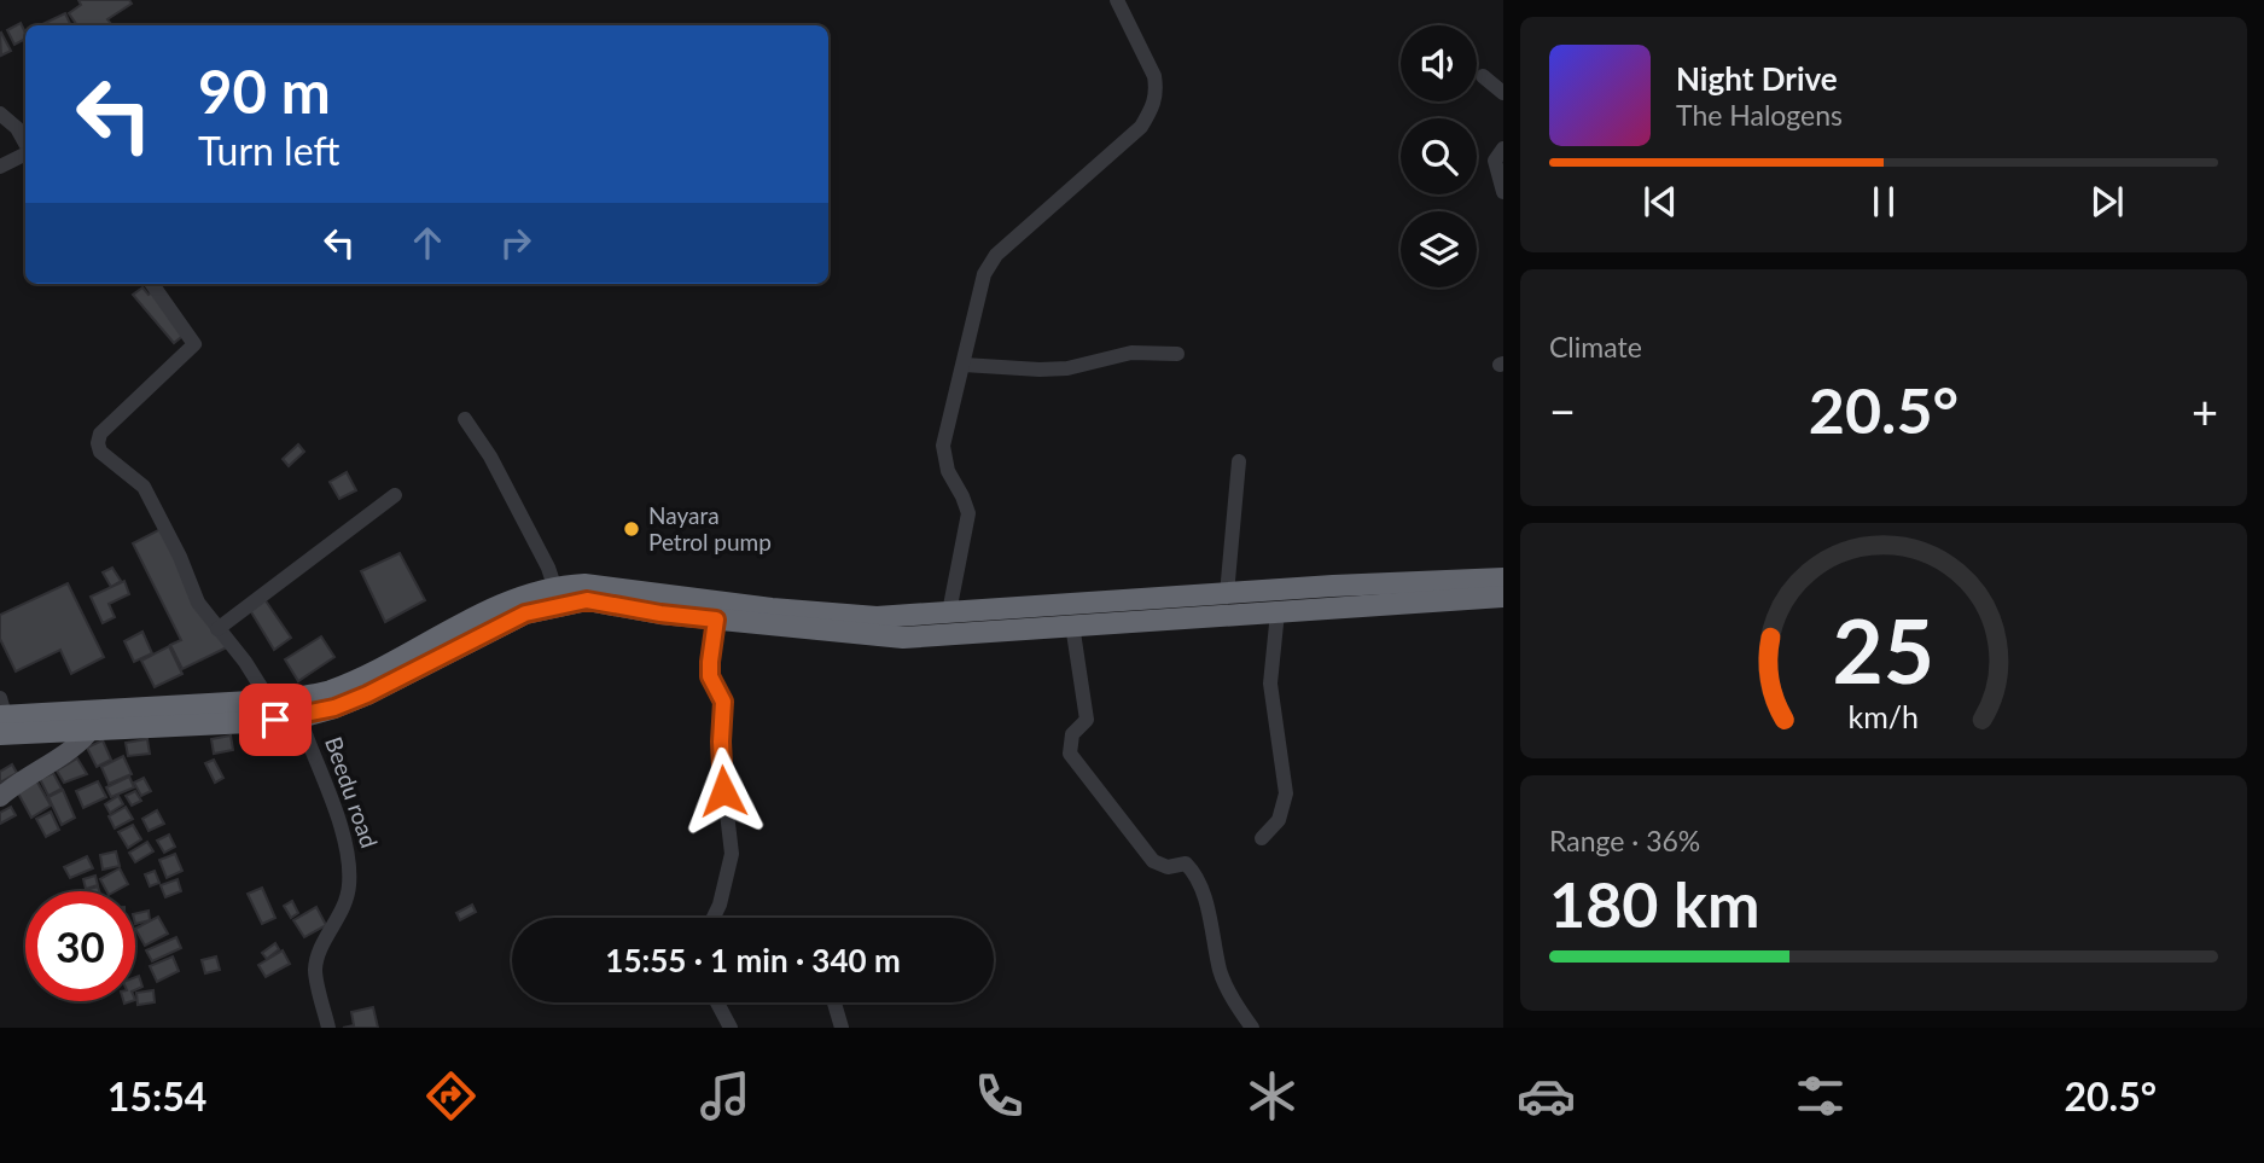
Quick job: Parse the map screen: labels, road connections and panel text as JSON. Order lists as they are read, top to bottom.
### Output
{
  "streets": {
    "street": ["Beedu road"]
  },
  "places": ["Nayara Petrol pump"],
  "page": {
    "turn": ["90 m", "Turn left"],
    "song": ["Night Drive", "The Halogens"],
    "tile": [
      "Climate",
      ["Range · 36%", "180 km"]
    ],
    "heat": ["−", "20.5°", "+"],
    "limit": "30",
    "trip": "15:55 · 1 min · 340 m",
    "tabs": ["15:54", "20.5°"],
    "gauge": ["25", "km/h"]
  }
}
